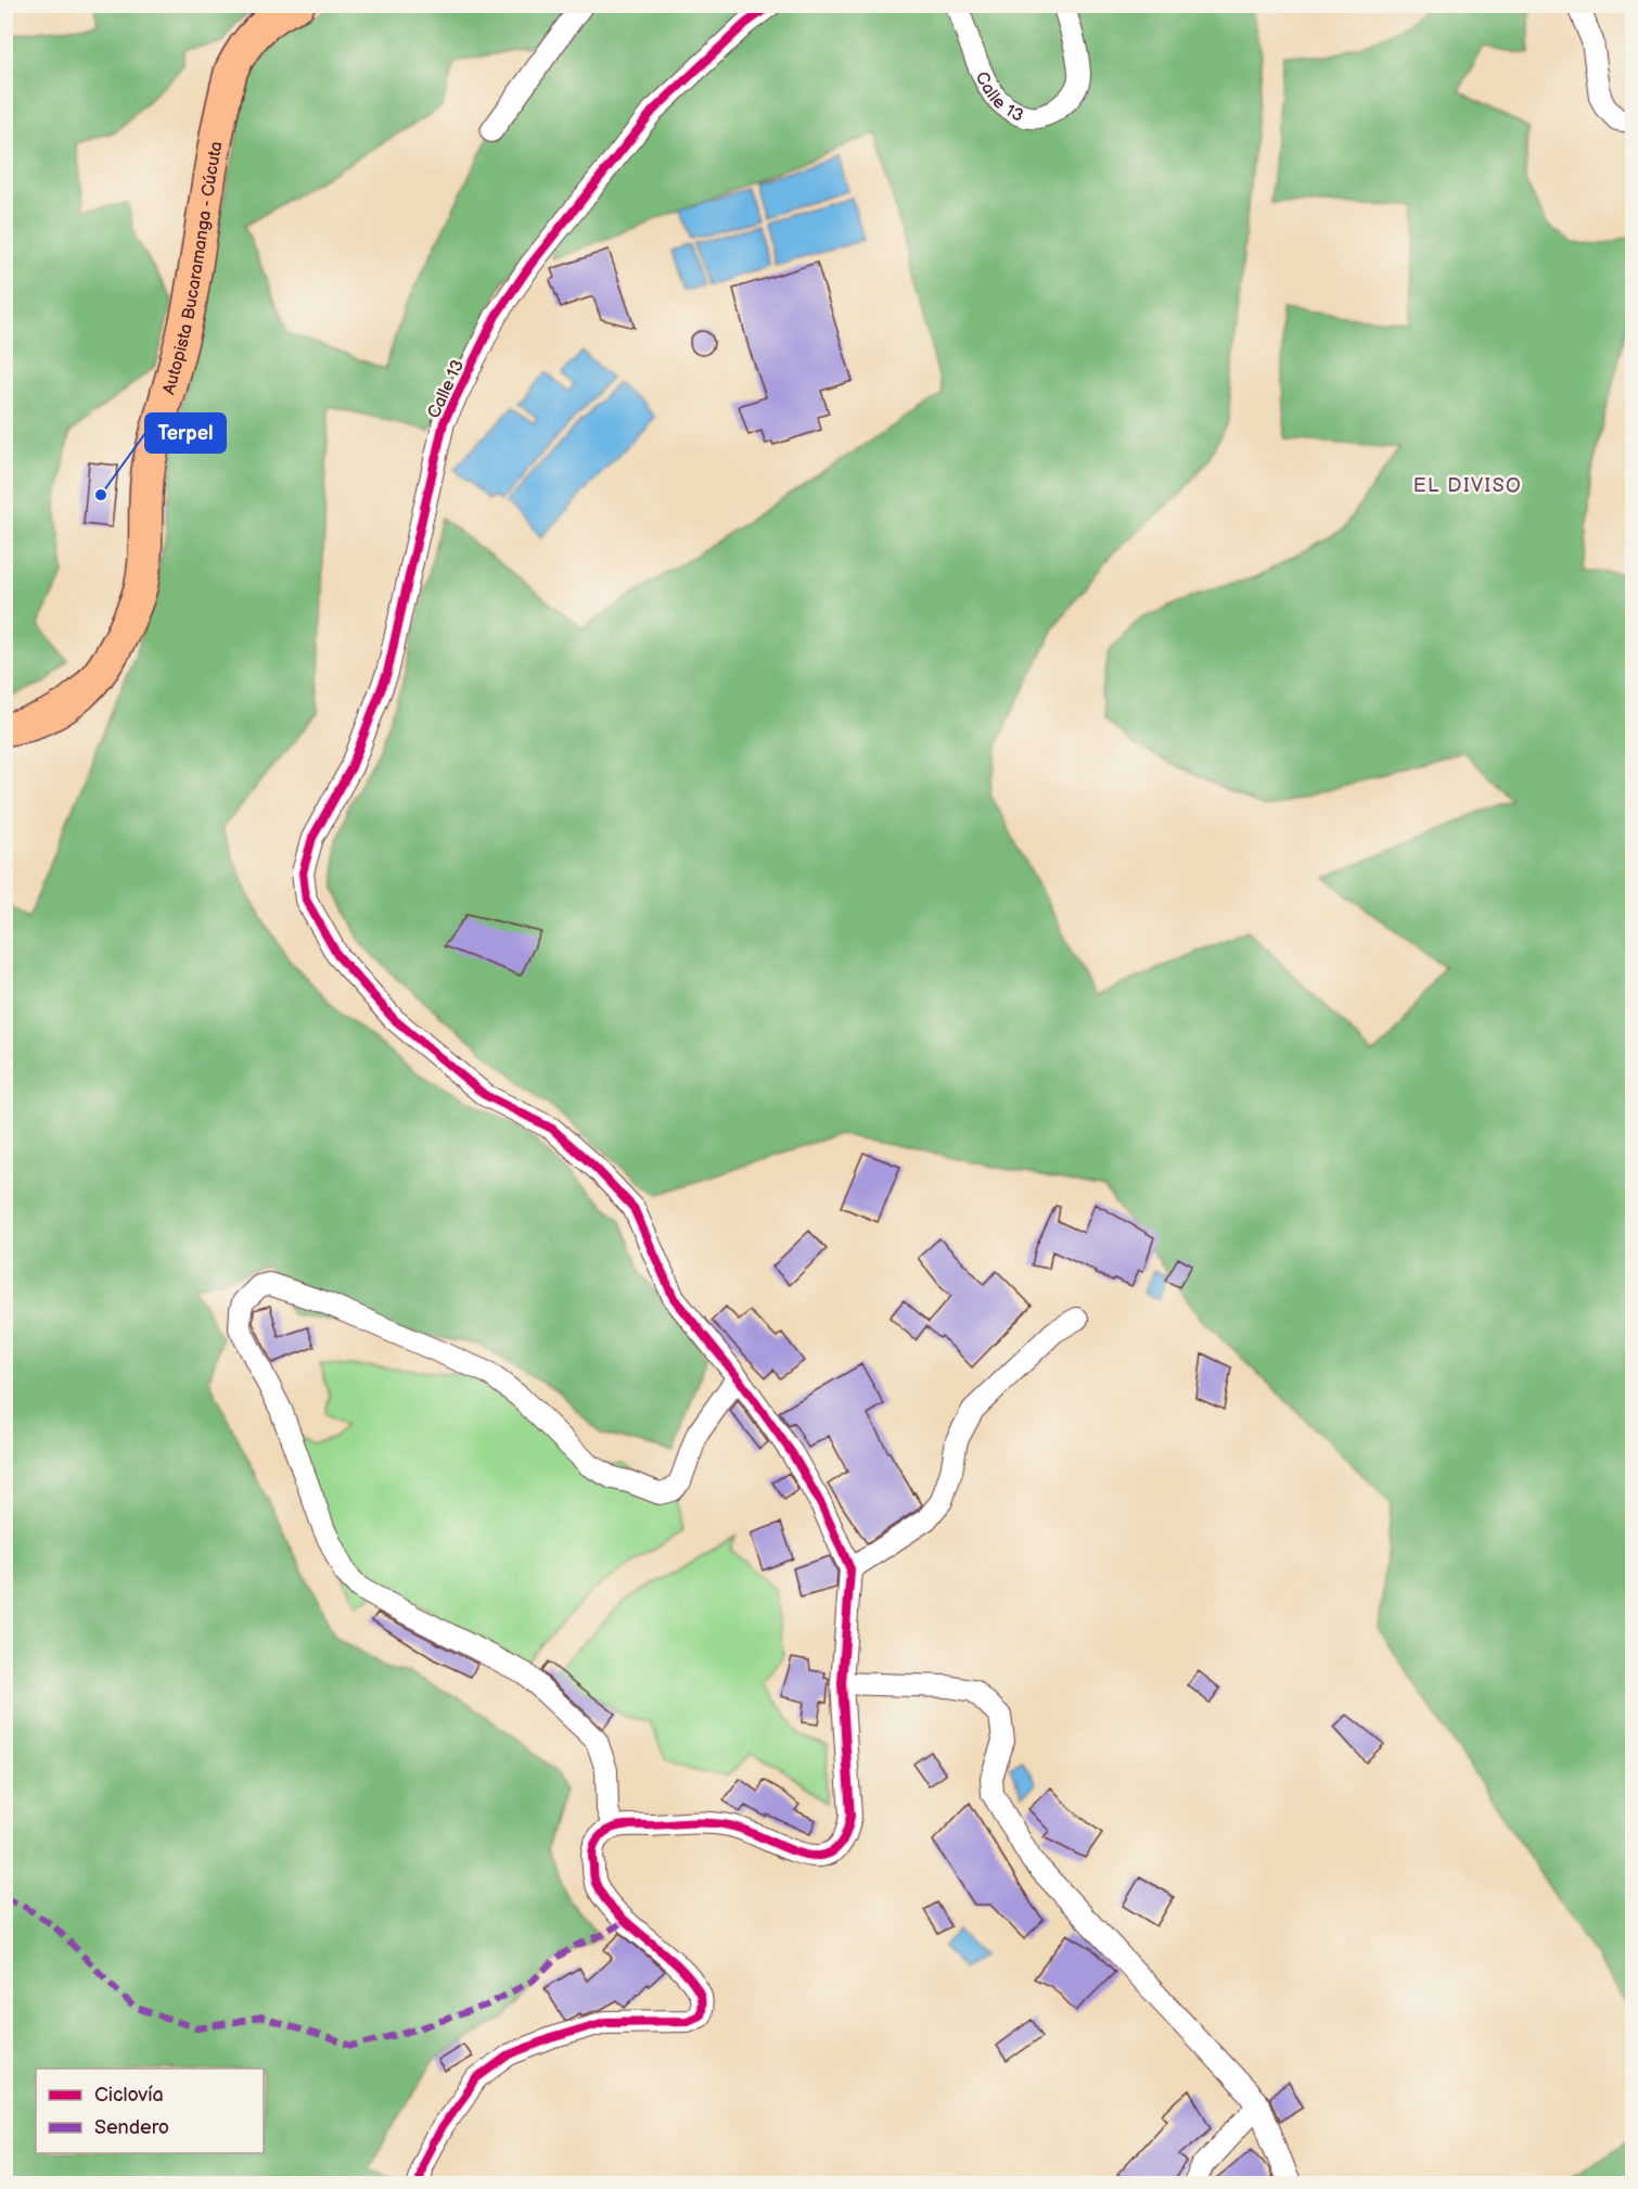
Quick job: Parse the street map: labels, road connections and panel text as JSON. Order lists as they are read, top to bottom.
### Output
{
  "streets": {
    "highway": ["Autopista Bucaramanga - Cúcuta"],
    "street": ["Calle 13"]
  },
  "districts": ["EL DIVISO"],
  "places": ["Terpel"],
  "legend": ["Ciclovía", "Sendero"]
}
